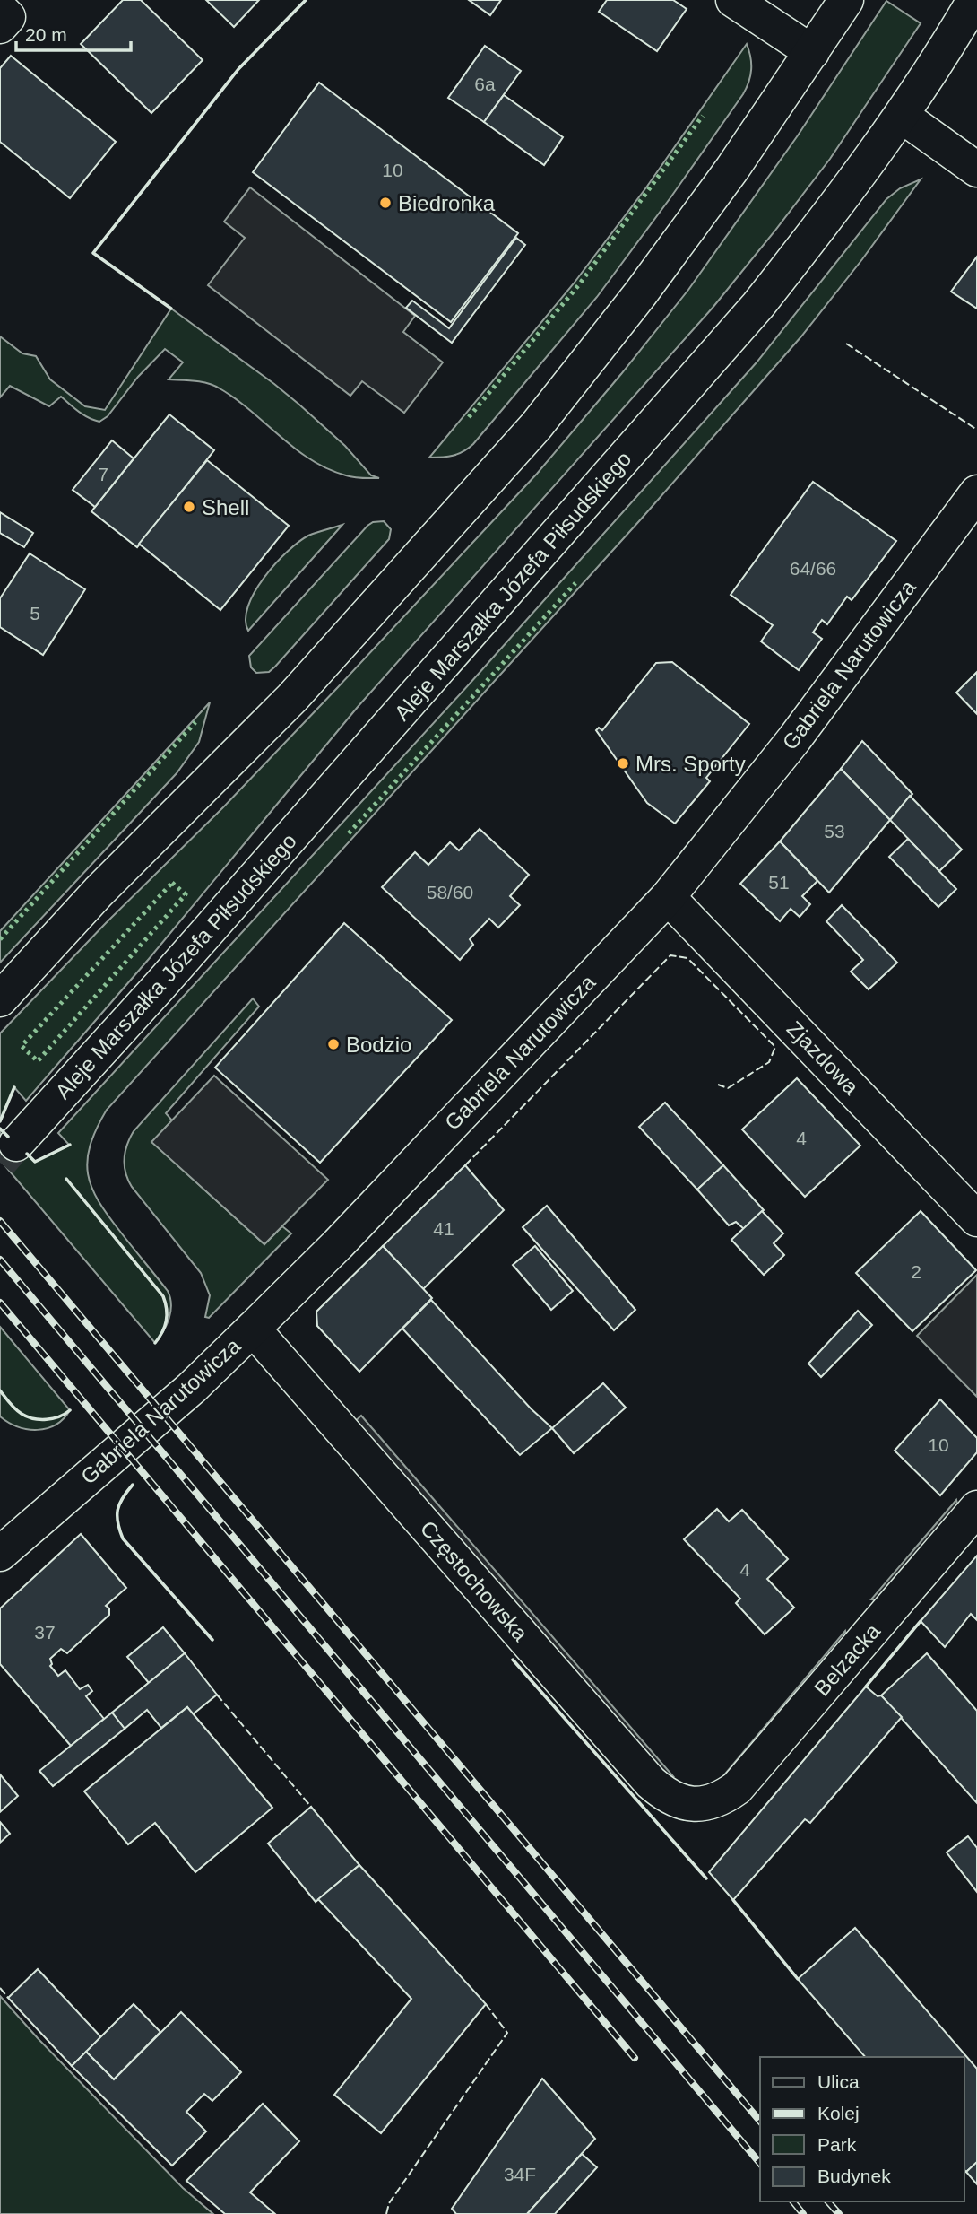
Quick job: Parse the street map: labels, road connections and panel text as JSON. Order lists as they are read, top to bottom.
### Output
{
  "streets": {
    "street": [
      "Aleje Marszałka Józefa Piłsudskiego",
      "Gabriela Narutowicza",
      "Zjazdowa",
      "Częstochowska",
      "Belzacka"
    ]
  },
  "crossings": [
    ["Gabriela Narutowicza", "Zjazdowa"],
    ["Gabriela Narutowicza", "Częstochowska"],
    ["Częstochowska", "Belzacka"]
  ],
  "places": [
    "Biedronka",
    "Shell",
    "Mrs. Sporty",
    "Bodzio"
  ],
  "house_numbers": [
    "6a",
    "10",
    "7",
    "64/66",
    "5",
    "53",
    "51",
    "58/60",
    "4",
    "41",
    "2",
    "10",
    "4",
    "37",
    "34F"
  ],
  "legend": [
    "Ulica",
    "Kolej",
    "Park",
    "Budynek"
  ],
  "scale_bar": "20 m"
}
